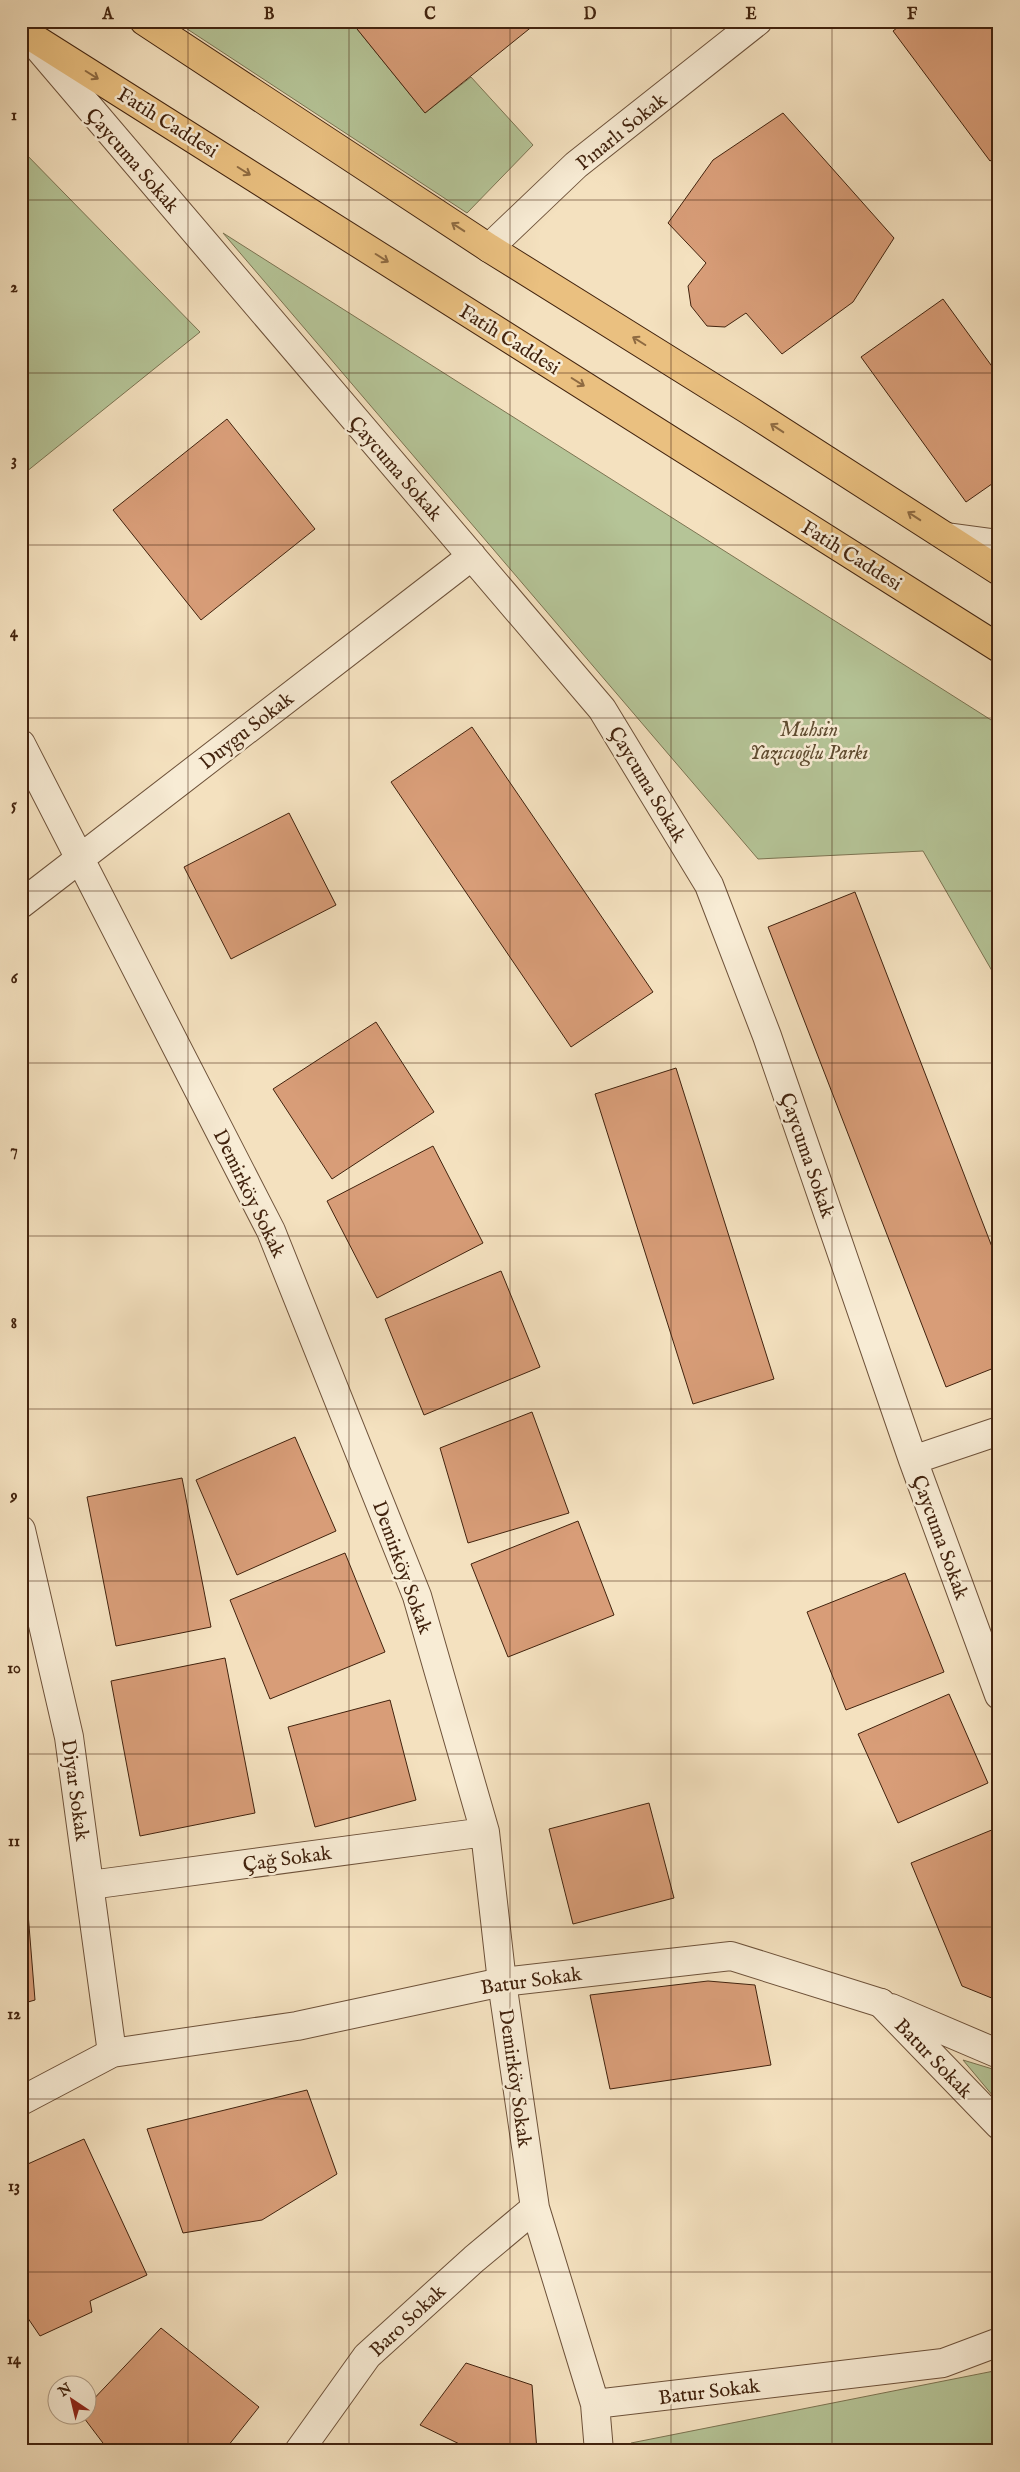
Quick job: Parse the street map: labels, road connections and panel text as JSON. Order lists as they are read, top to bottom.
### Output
{
  "streets": {
    "main road": ["Fatih Caddesi"],
    "street": [
      "Pınarlı Sokak",
      "Çaycuma Sokak",
      "Duygu Sokak",
      "Demirköy Sokak",
      "Diyar Sokak",
      "Çağ Sokak",
      "Batur Sokak",
      "Baro Sokak"
    ]
  },
  "crossings": [
    ["Fatih Caddesi", "Çaycuma Sokak"],
    ["Çaycuma Sokak", "Duygu Sokak"],
    ["Duygu Sokak", "Demirköy Sokak"],
    ["Demirköy Sokak", "Çağ Sokak"],
    ["Demirköy Sokak", "Batur Sokak"],
    ["Demirköy Sokak", "Baro Sokak"],
    ["Diyar Sokak", "Çağ Sokak"],
    ["Diyar Sokak", "Batur Sokak"]
  ],
  "parks": ["Muhsin Yazıcıoğlu Parkı"],
  "north": "top left",
  "grid": {
    "columns": [
      "A",
      "B",
      "C",
      "D",
      "E",
      "F"
    ],
    "rows": [
      "1",
      "2",
      "3",
      "4",
      "5",
      "6",
      "7",
      "8",
      "9",
      "10",
      "11",
      "12",
      "13",
      "14"
    ]
  }
}
